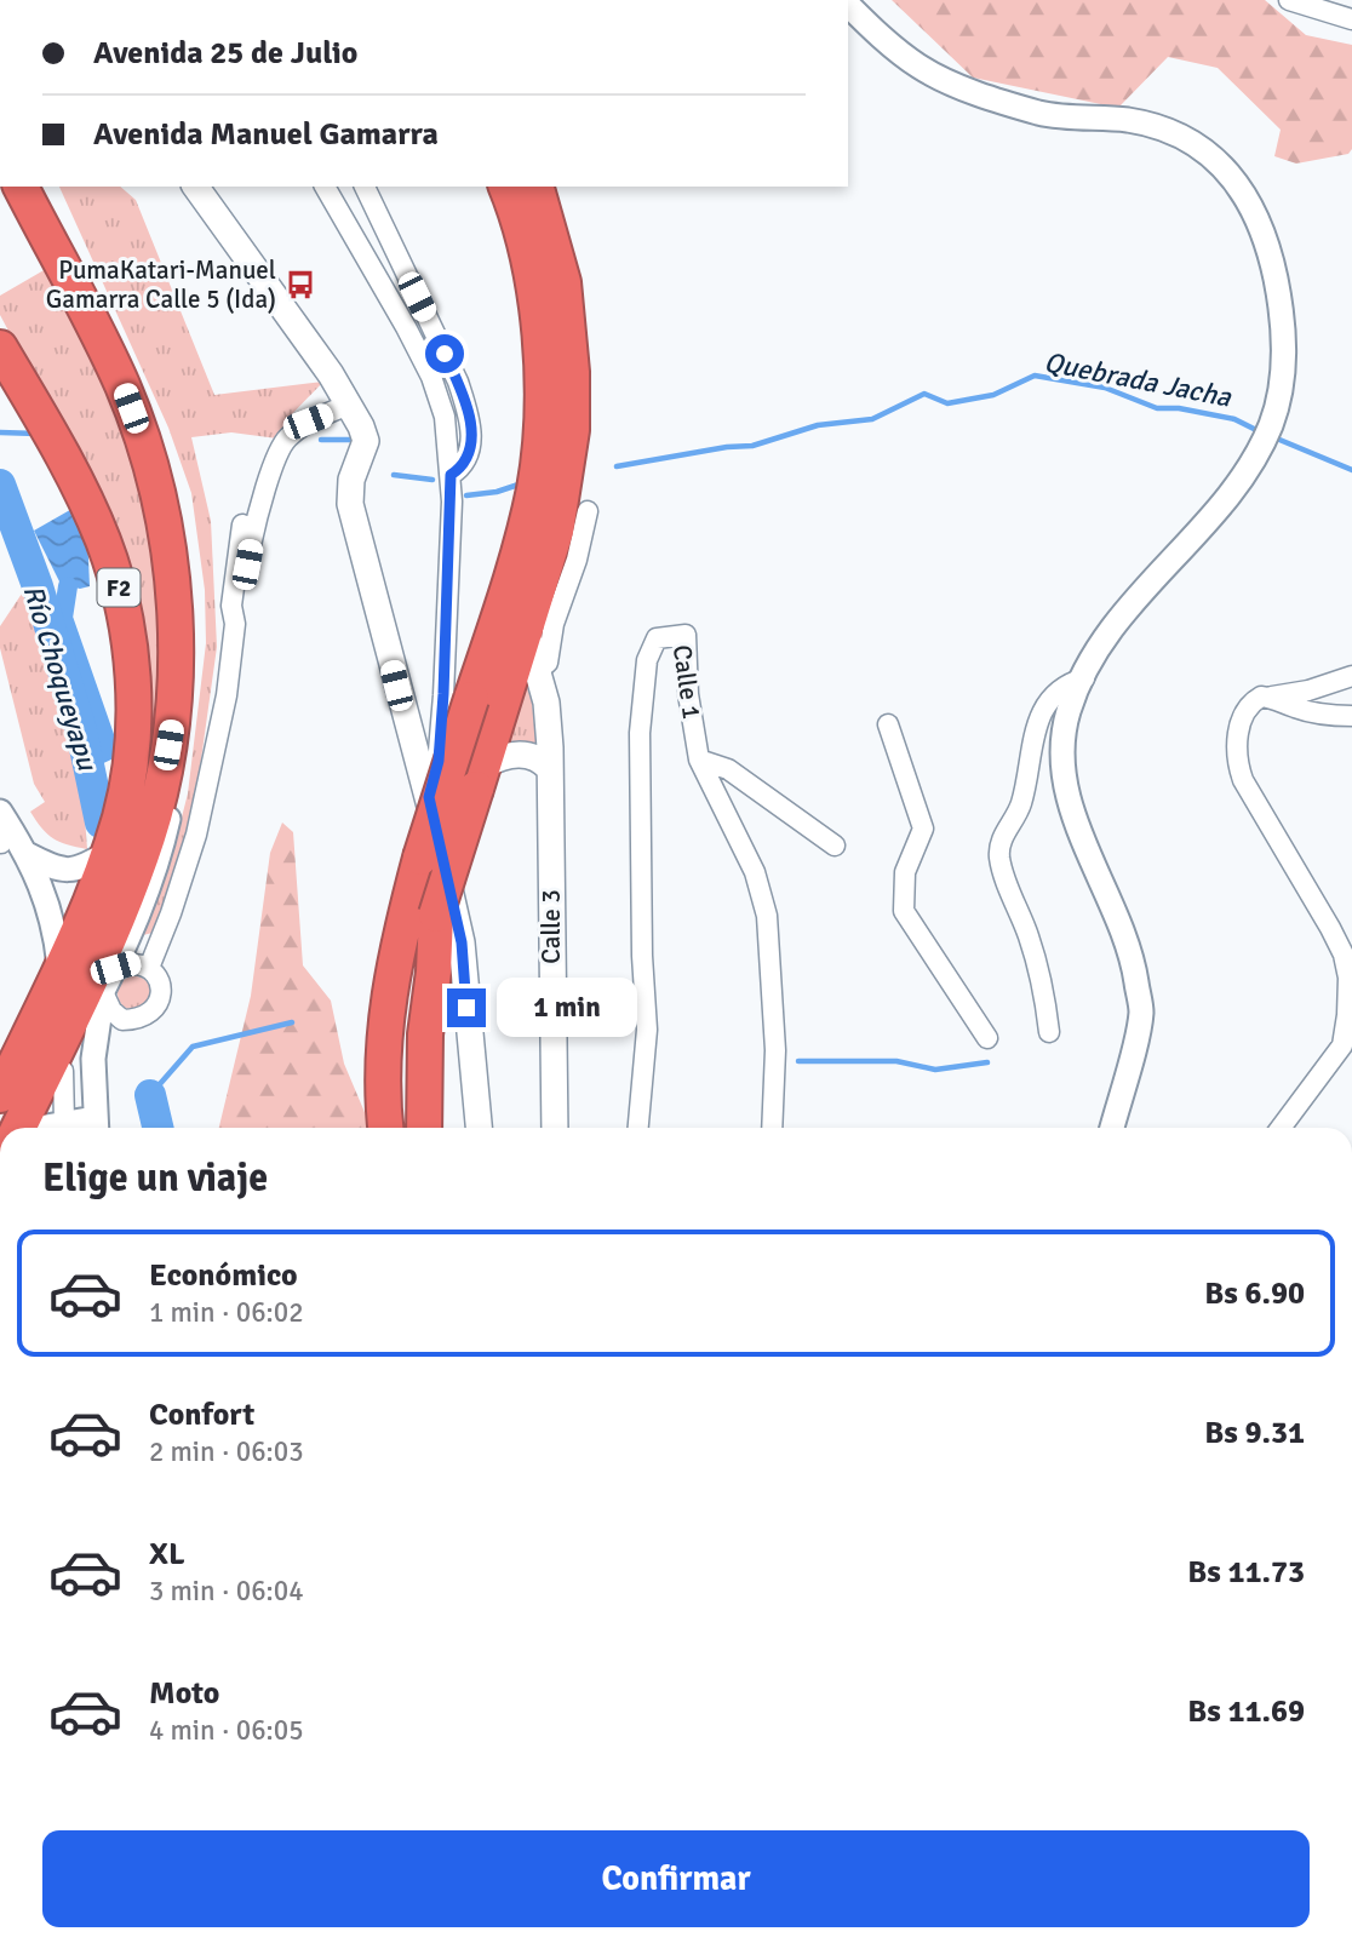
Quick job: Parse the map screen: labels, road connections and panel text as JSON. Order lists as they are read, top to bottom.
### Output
{
  "streets": {
    "highway": ["F2"],
    "main road": ["Calle 3"],
    "street": ["Calle 1"]
  },
  "water": ["Quebrada Jacha", "Río Choqueyapu"],
  "places": {
    "bus stop": ["PumaKatari-Manuel Gamarra Calle 5 (Ida)"]
  },
  "page": {
    "banner": ["Avenida 25 de Julio", "Avenida Manuel Gamarra"],
    "bubble": "1 min",
    "heading": "Elige un viaje",
    "list": [
      {
        "name": "Económico",
        "note": "1 min · 06:02",
        "value": "Bs 6.90"
      },
      {
        "name": "Confort",
        "note": "2 min · 06:03",
        "value": "Bs 9.31"
      },
      {
        "name": "XL",
        "note": "3 min · 06:04",
        "value": "Bs 11.73"
      },
      {
        "name": "Moto",
        "note": "4 min · 06:05",
        "value": "Bs 11.69"
      }
    ],
    "buttons": "Confirmar"
  }
}
